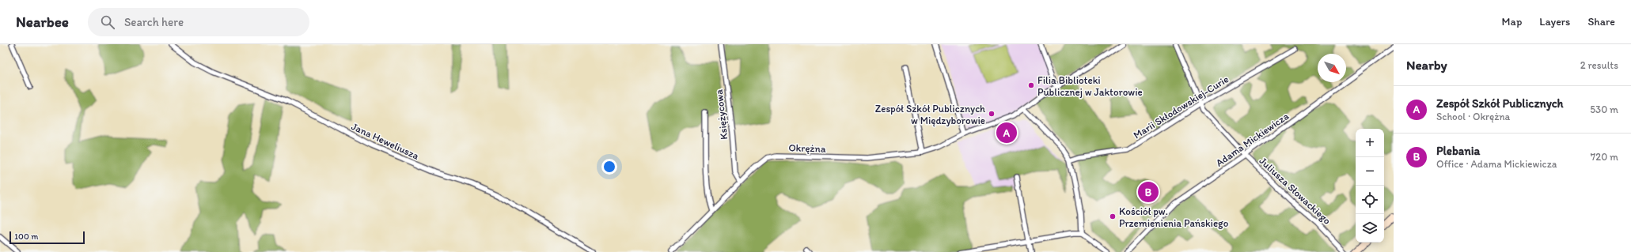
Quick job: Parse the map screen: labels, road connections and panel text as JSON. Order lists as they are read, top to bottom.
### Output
{
  "streets": {
    "street": [
      "Marii Skłodowskiej-Curie",
      "Księżycowa",
      "Adama Mickiewicza",
      "Jana Heweliusza",
      "Okrężna",
      "Juliusza Słowackiego"
    ]
  },
  "crossings": [
    ["Marii Skłodowskiej-Curie", "Juliusza Słowackiego"],
    ["Księżycowa", "Okrężna"],
    ["Adama Mickiewicza", "Juliusza Słowackiego"]
  ],
  "places": ["Filia Biblioteki Publicznej w Jaktorowie", "Zespół Szkół Publicznych w Międzyborowie", "Kościół pw. Przemienienia Pańskiego"],
  "scale_bar": "100 m",
  "north": "bottom right",
  "page": {
    "header": "Nearbee",
    "search": "Search here",
    "nav": ["Map", "Layers", "Share"],
    "heading": ["Nearby", "2 results"],
    "list": [
      {
        "mark": "A",
        "name": "Zespół Szkół Publicznych",
        "note": "School · Okrężna",
        "value": "530 m"
      },
      {
        "mark": "B",
        "name": "Plebania",
        "note": "Office · Adama Mickiewicza",
        "value": "720 m"
      }
    ],
    "pins": ["A", "B"],
    "map_buttons": ["+", "−"],
    "scale": "100 m"
  }
}
